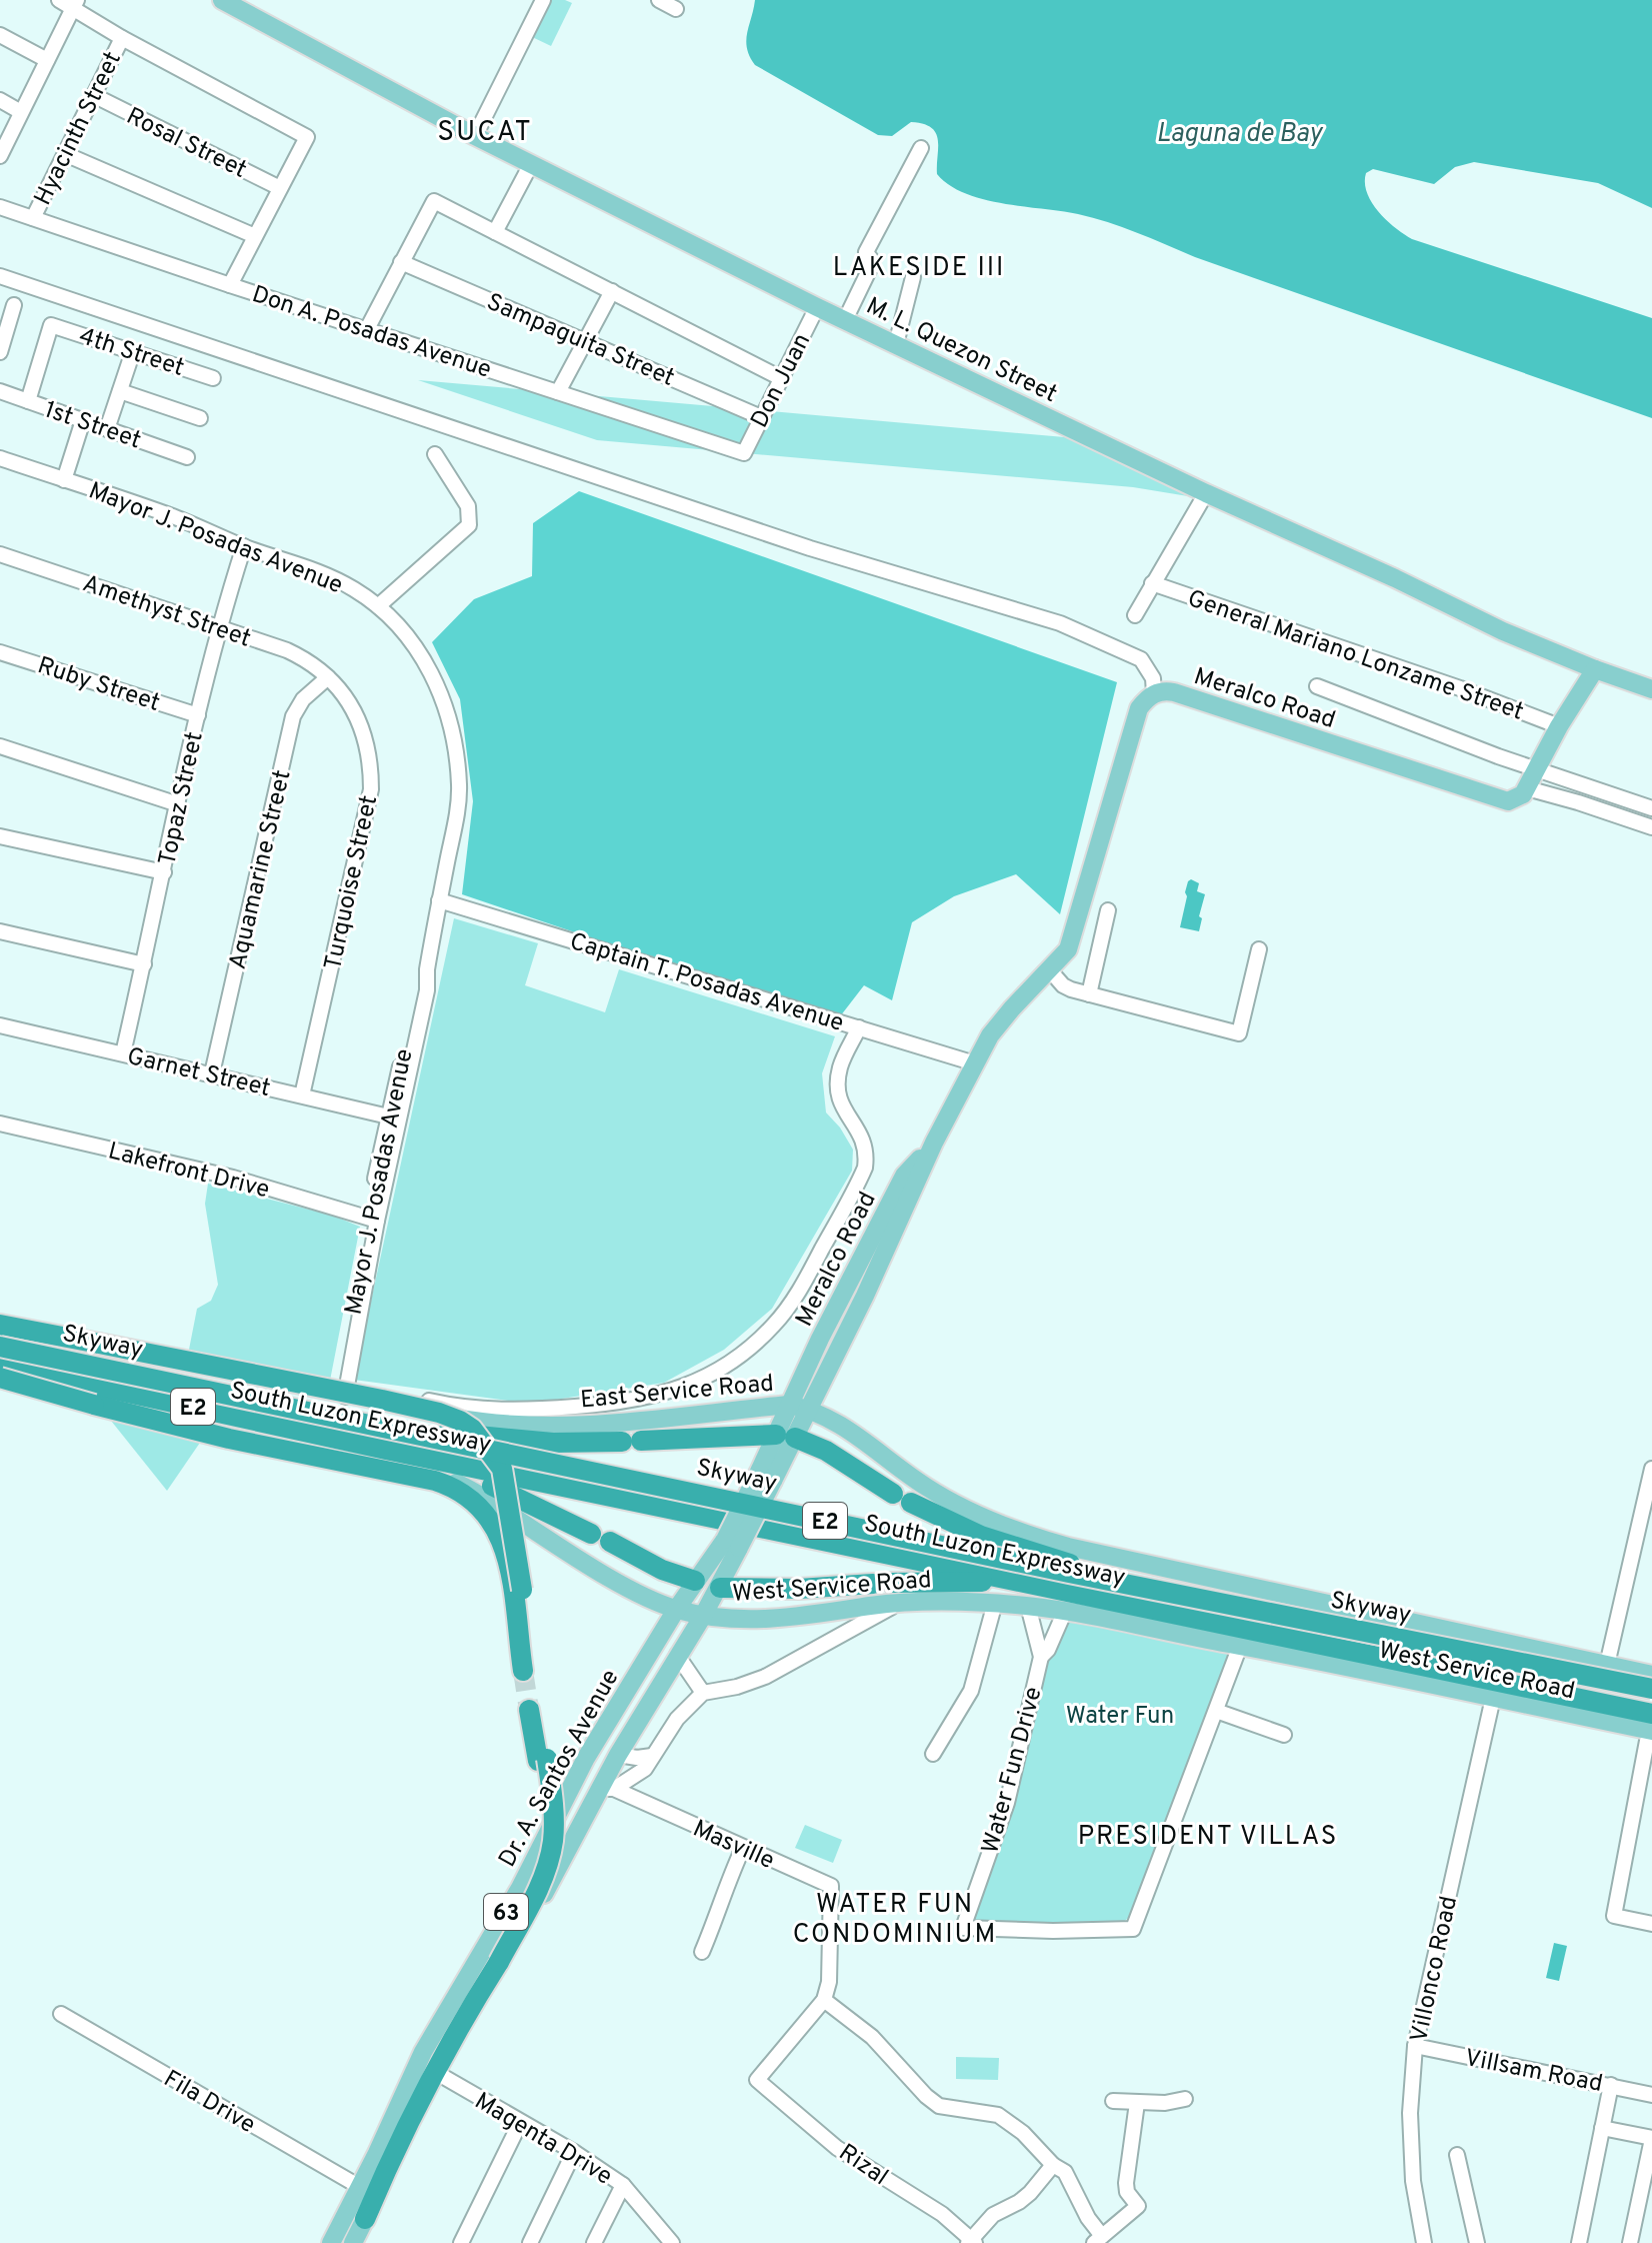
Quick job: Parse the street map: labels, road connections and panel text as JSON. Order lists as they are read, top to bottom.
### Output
{
  "streets": {
    "highway": ["Skyway", "E2", "South Luzon Expressway"],
    "main road": [
      "M. L. Quezon Street",
      "Meralco Road",
      "East Service Road",
      "West Service Road",
      "Dr. A. Santos Avenue",
      "63"
    ],
    "street": [
      "Hyacinth Street",
      "Rosal Street",
      "Don A. Posadas Avenue",
      "Sampaguita Street",
      "4th Street",
      "Don Juan",
      "1st Street",
      "Mayor J. Posadas Avenue",
      "Amethyst Street",
      "General Mariano Lonzame Street",
      "Ruby Street",
      "Topaz Street",
      "Aquamarine Street",
      "Turquoise Street",
      "Captain T. Posadas Avenue",
      "Garnet Street",
      "Lakefront Drive",
      "Water Fun Drive",
      "Masville",
      "Villonco Road",
      "Villsam Road",
      "Fila Drive",
      "Magenta Drive",
      "Rizal"
    ]
  },
  "crossings": [
    ["Hyacinth Street", "Rosal Street"],
    ["Hyacinth Street", "Don A. Posadas Avenue"],
    ["Don A. Posadas Avenue", "Don Juan"],
    ["Sampaguita Street", "Don Juan"],
    ["M. L. Quezon Street", "Don Juan"],
    ["4th Street", "1st Street"],
    ["Mayor J. Posadas Avenue", "Topaz Street"],
    ["Mayor J. Posadas Avenue", "Captain T. Posadas Avenue"],
    ["Mayor J. Posadas Avenue", "Garnet Street"],
    ["Mayor J. Posadas Avenue", "Lakefront Drive"],
    ["Mayor J. Posadas Avenue", "East Service Road"],
    ["Amethyst Street", "Topaz Street"],
    ["Amethyst Street", "Aquamarine Street"],
    ["Amethyst Street", "Turquoise Street"],
    ["Ruby Street", "Topaz Street"],
    ["Meralco Road", "Captain T. Posadas Avenue"],
    ["Meralco Road", "East Service Road"],
    ["Meralco Road", "Dr. A. Santos Avenue"],
    ["Topaz Street", "Garnet Street"],
    ["Aquamarine Street", "Turquoise Street"],
    ["Aquamarine Street", "Garnet Street"],
    ["Turquoise Street", "Garnet Street"],
    ["Skyway", "South Luzon Expressway"],
    ["East Service Road", "Dr. A. Santos Avenue"],
    ["South Luzon Expressway", "West Service Road"],
    ["South Luzon Expressway", "Water Fun Drive"],
    ["West Service Road", "Dr. A. Santos Avenue"],
    ["West Service Road", "Water Fun Drive"],
    ["West Service Road", "Villonco Road"],
    ["Dr. A. Santos Avenue", "Masville"],
    ["Dr. A. Santos Avenue", "Fila Drive"],
    ["Dr. A. Santos Avenue", "Magenta Drive"],
    ["Masville", "Rizal"],
    ["Villonco Road", "Villsam Road"]
  ],
  "districts": [
    "SUCAT",
    "LAKESIDE III",
    "PRESIDENT VILLAS",
    "WATER FUN CONDOMINIUM"
  ],
  "water": ["Laguna de Bay"],
  "parks": ["Water Fun"]
}
